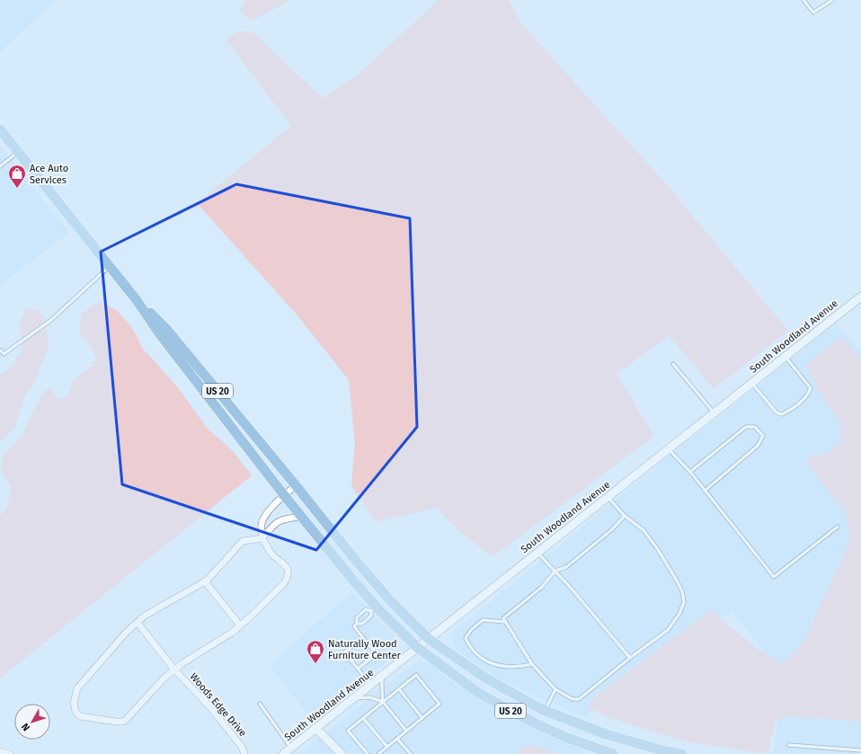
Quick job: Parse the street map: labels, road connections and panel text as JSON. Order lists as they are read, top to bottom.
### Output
{
  "streets": {
    "main road": ["US 20"],
    "street": ["South Woodland Avenue", "Woods Edge Drive"]
  },
  "crossings": [
    ["South Woodland Avenue", "US 20"]
  ],
  "places": {
    "shop": ["Ace Auto Services", "Naturally Wood Furniture Center"]
  },
  "north": "bottom left"
}
